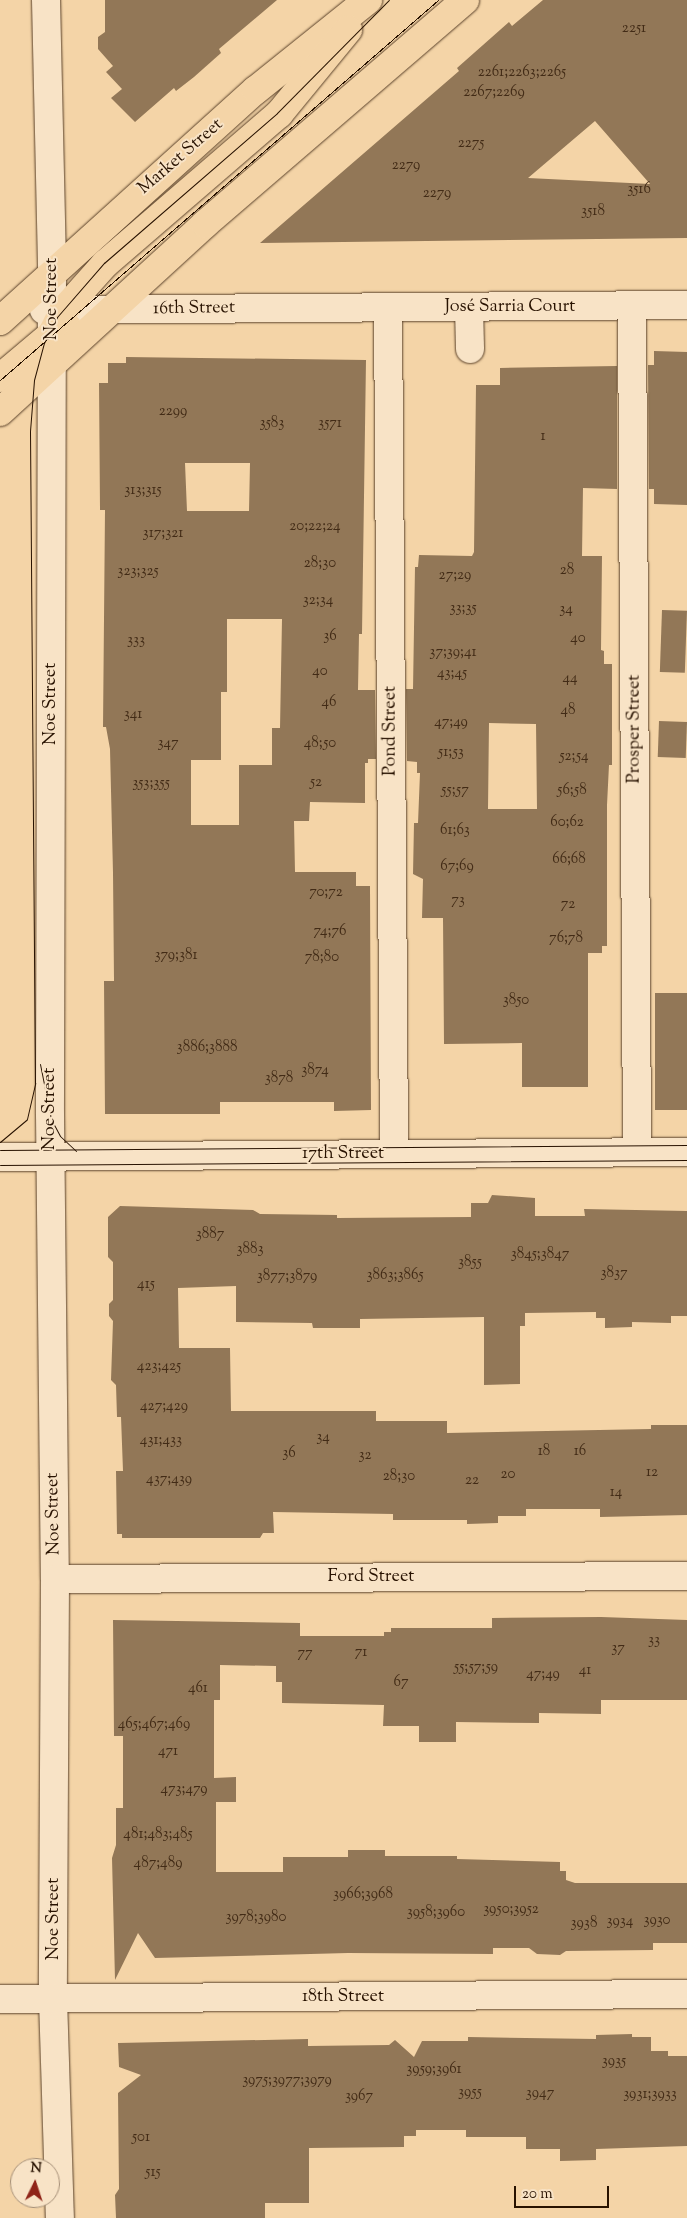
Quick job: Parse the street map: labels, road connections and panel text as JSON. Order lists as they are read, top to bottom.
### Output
{
  "streets": {
    "main road": ["Market Street"],
    "street": [
      "Noe Street",
      "José Sarria Court",
      "16th Street",
      "Prosper Street",
      "Pond Street",
      "17th Street",
      "Ford Street",
      "18th Street"
    ]
  },
  "crossings": [
    ["Market Street", "Noe Street"],
    ["Noe Street", "17th Street"],
    ["Noe Street", "Ford Street"],
    ["Noe Street", "18th Street"],
    ["José Sarria Court", "16th Street"],
    ["José Sarria Court", "Prosper Street"],
    ["José Sarria Court", "Pond Street"],
    ["16th Street", "Pond Street"],
    ["Prosper Street", "17th Street"],
    ["Pond Street", "17th Street"]
  ],
  "house_numbers": [
    "2251",
    "2261;2263;2265",
    "2267;2269",
    "2275",
    "2279",
    "3516",
    "2279",
    "3518",
    "2299",
    "3583",
    "3571",
    "1",
    "313;315",
    "20;22;24",
    "317;321",
    "28;30",
    "28",
    "323;325",
    "27;29",
    "32;34",
    "33;35",
    "34",
    "36",
    "40",
    "333",
    "37;39;41",
    "40",
    "43;45",
    "44",
    "46",
    "48",
    "341",
    "47;49",
    "347",
    "48;50",
    "51;53",
    "52;54",
    "52",
    "353;355",
    "55;57",
    "56;58",
    "60;62",
    "61;63",
    "66;68",
    "67;69",
    "70;72",
    "73",
    "72",
    "74;76",
    "76;78",
    "379;381",
    "78;80",
    "3850",
    "3886;3888",
    "3874",
    "3878",
    "3887",
    "3883",
    "3845;3847",
    "3855",
    "3837",
    "3863;3865",
    "3877;3879",
    "415",
    "423;425",
    "427;429",
    "34",
    "431;433",
    "18",
    "16",
    "36",
    "32",
    "12",
    "20",
    "28;30",
    "437;439",
    "22",
    "14",
    "33",
    "37",
    "71",
    "77",
    "55;57;59",
    "41",
    "47;49",
    "67",
    "461",
    "465;467;469",
    "471",
    "473;479",
    "481;483;485",
    "487;489",
    "3966;3968",
    "3950;3952",
    "3958;3960",
    "3978;3980",
    "3930",
    "3934",
    "3938",
    "3935",
    "3959;3961",
    "3975;3977;3979",
    "3955",
    "3947",
    "3931;3933",
    "3967",
    "501",
    "515"
  ],
  "scale_bar": "20 m",
  "north": "top"
}
